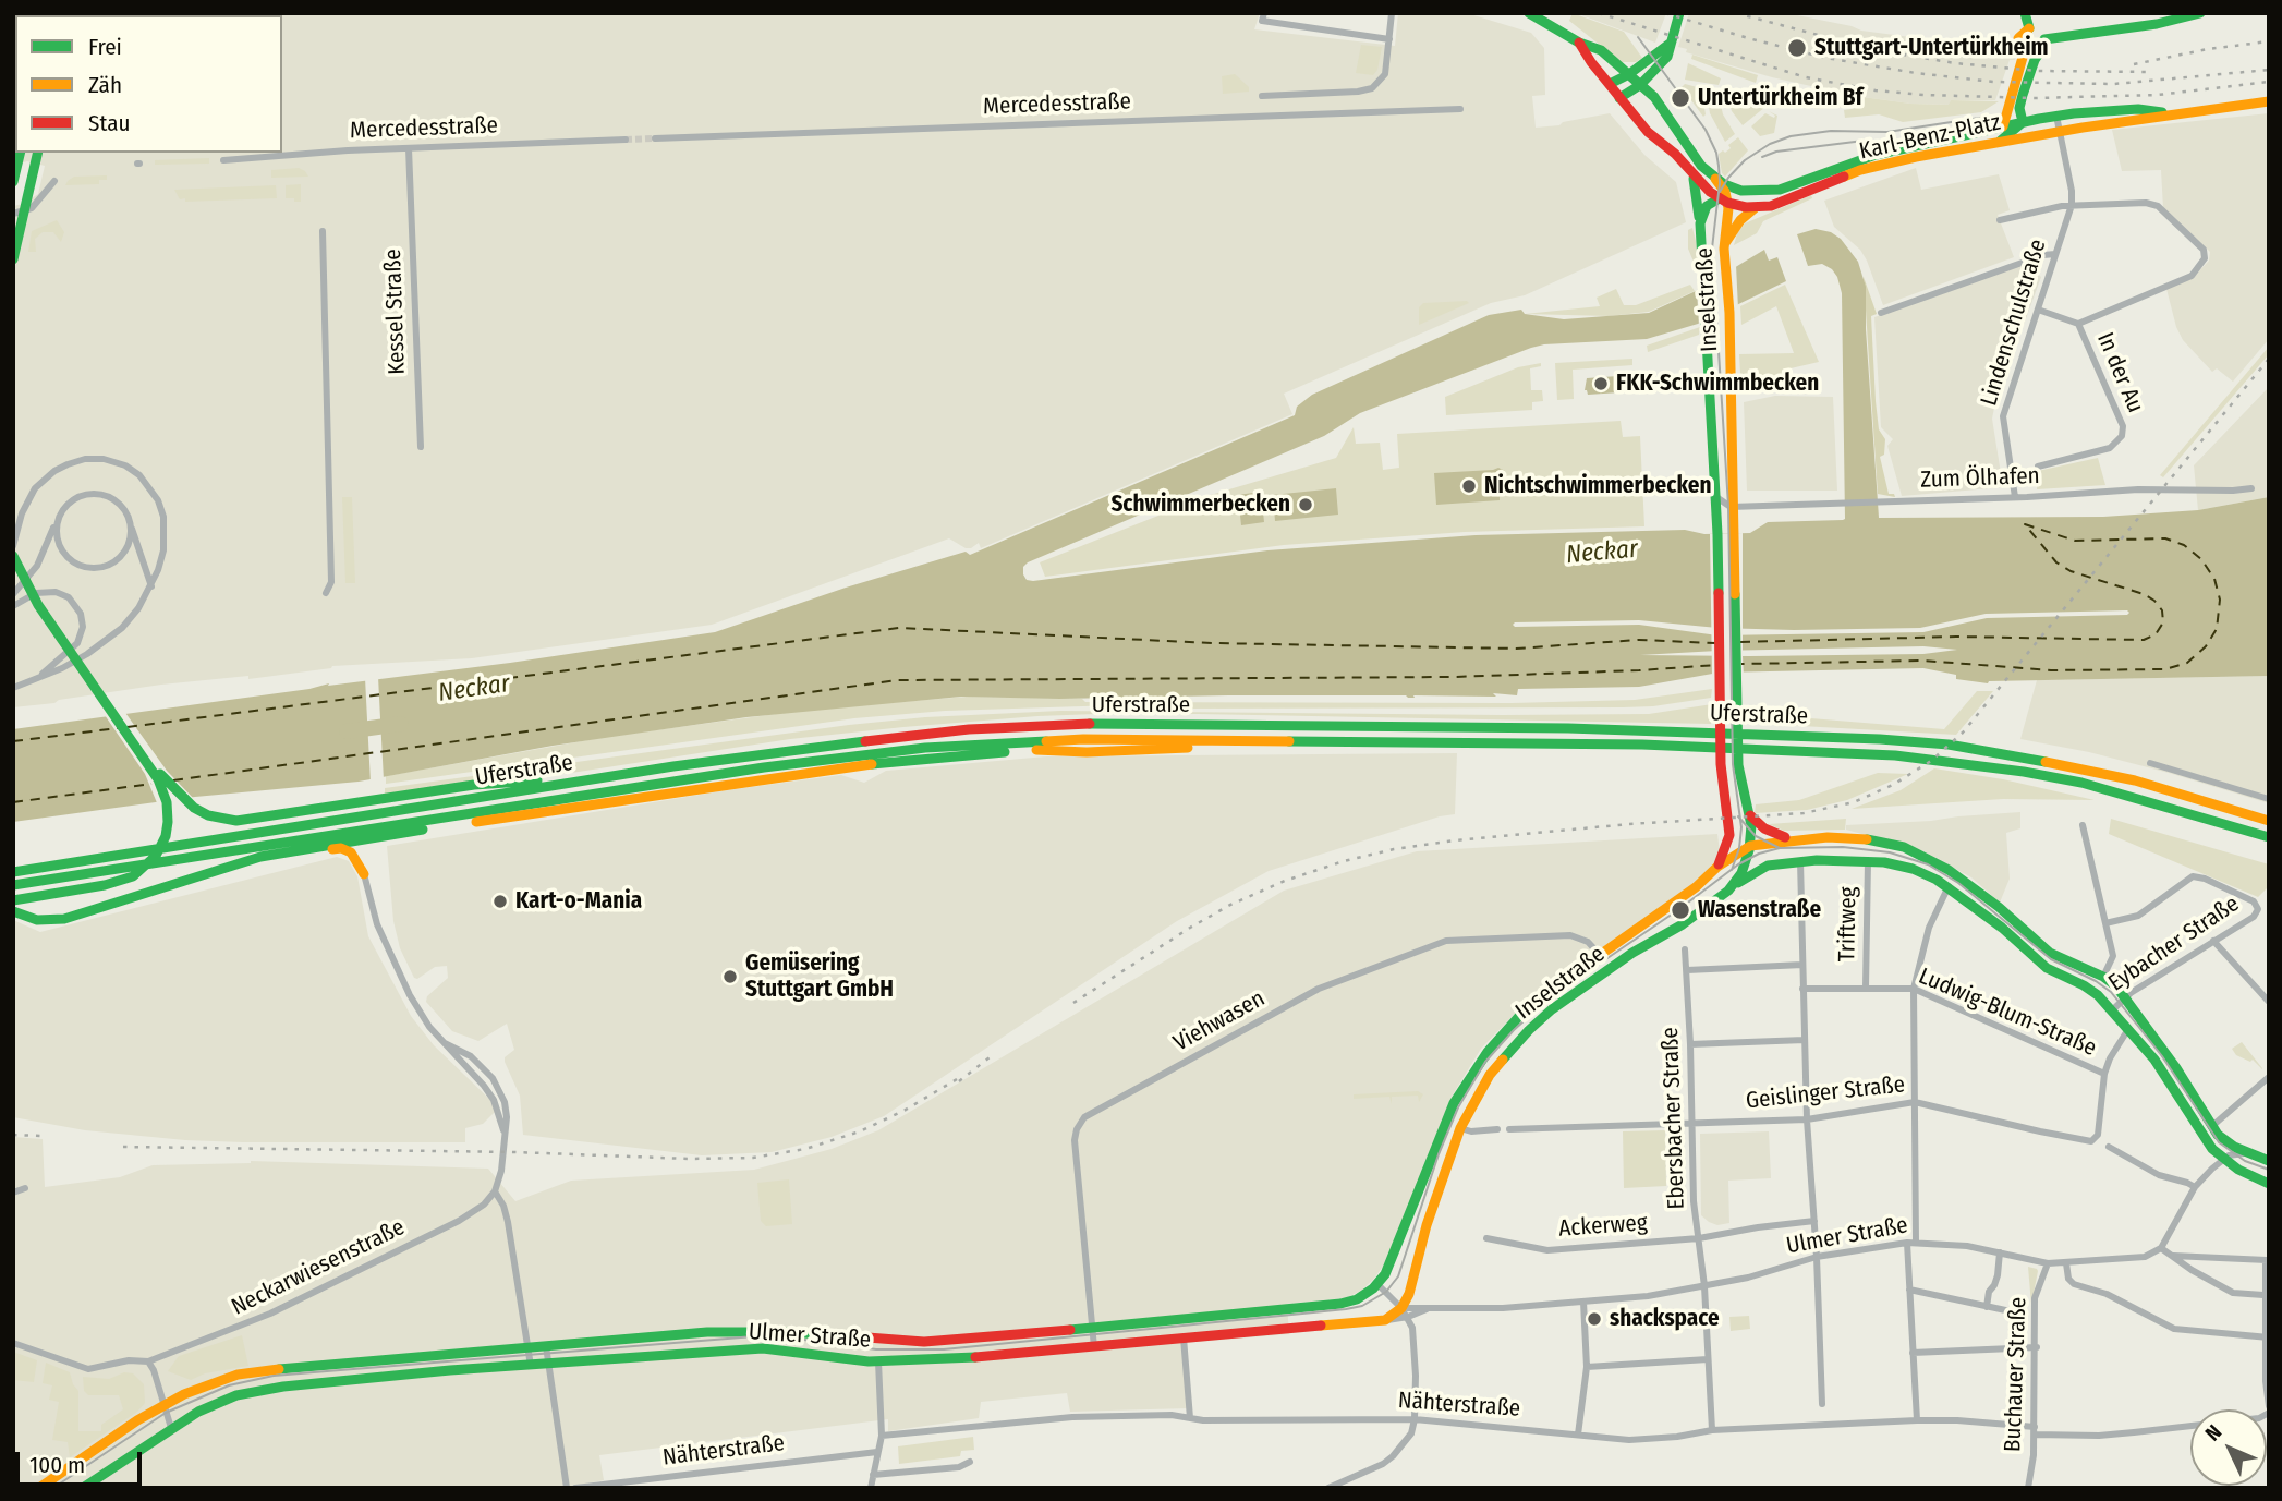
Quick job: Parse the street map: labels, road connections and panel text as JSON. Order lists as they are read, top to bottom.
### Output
{
  "streets": {
    "main road": [
      "Karl-Benz-Platz",
      "Inselstraße",
      "Uferstraße",
      "Ulmer Straße"
    ],
    "street": [
      "Mercedesstraße",
      "Kessel Straße",
      "Lindenschulstraße",
      "In der Au",
      "Zum Ölhafen",
      "Triftweg",
      "Eybacher Straße",
      "Ludwig-Blum-Straße",
      "Viehwasen",
      "Geislinger Straße",
      "Ebersbacher Straße",
      "Ackerweg",
      "Neckarwiesenstraße",
      "Buchauer Straße",
      "Nähterstraße"
    ]
  },
  "crossings": [
    ["Mercedesstraße", "Kessel Straße"],
    ["Karl-Benz-Platz", "Inselstraße"],
    ["Karl-Benz-Platz", "Lindenschulstraße"],
    ["Inselstraße", "Zum Ölhafen"],
    ["Inselstraße", "Viehwasen"],
    ["Inselstraße", "Ulmer Straße"],
    ["Lindenschulstraße", "Zum Ölhafen"],
    ["Triftweg", "Ludwig-Blum-Straße"],
    ["Ludwig-Blum-Straße", "Geislinger Straße"],
    ["Viehwasen", "Ulmer Straße"],
    ["Geislinger Straße", "Ebersbacher Straße"],
    ["Ebersbacher Straße", "Ackerweg"],
    ["Ebersbacher Straße", "Ulmer Straße"],
    ["Ebersbacher Straße", "Nähterstraße"],
    ["Ulmer Straße", "Buchauer Straße"],
    ["Buchauer Straße", "Nähterstraße"]
  ],
  "water": ["Neckar"],
  "places": [
    "Stuttgart-Untertürkheim",
    "Untertürkheim Bf",
    "FKK-Schwimmbecken",
    "Nichtschwimmerbecken",
    "Schwimmerbecken",
    "Kart-o-Mania",
    "Wasenstraße",
    "Gemüsering Stuttgart GmbH",
    "shackspace"
  ],
  "legend": ["Frei", "Zäh", "Stau"],
  "scale_bar": "100 m",
  "north": "top left"
}
